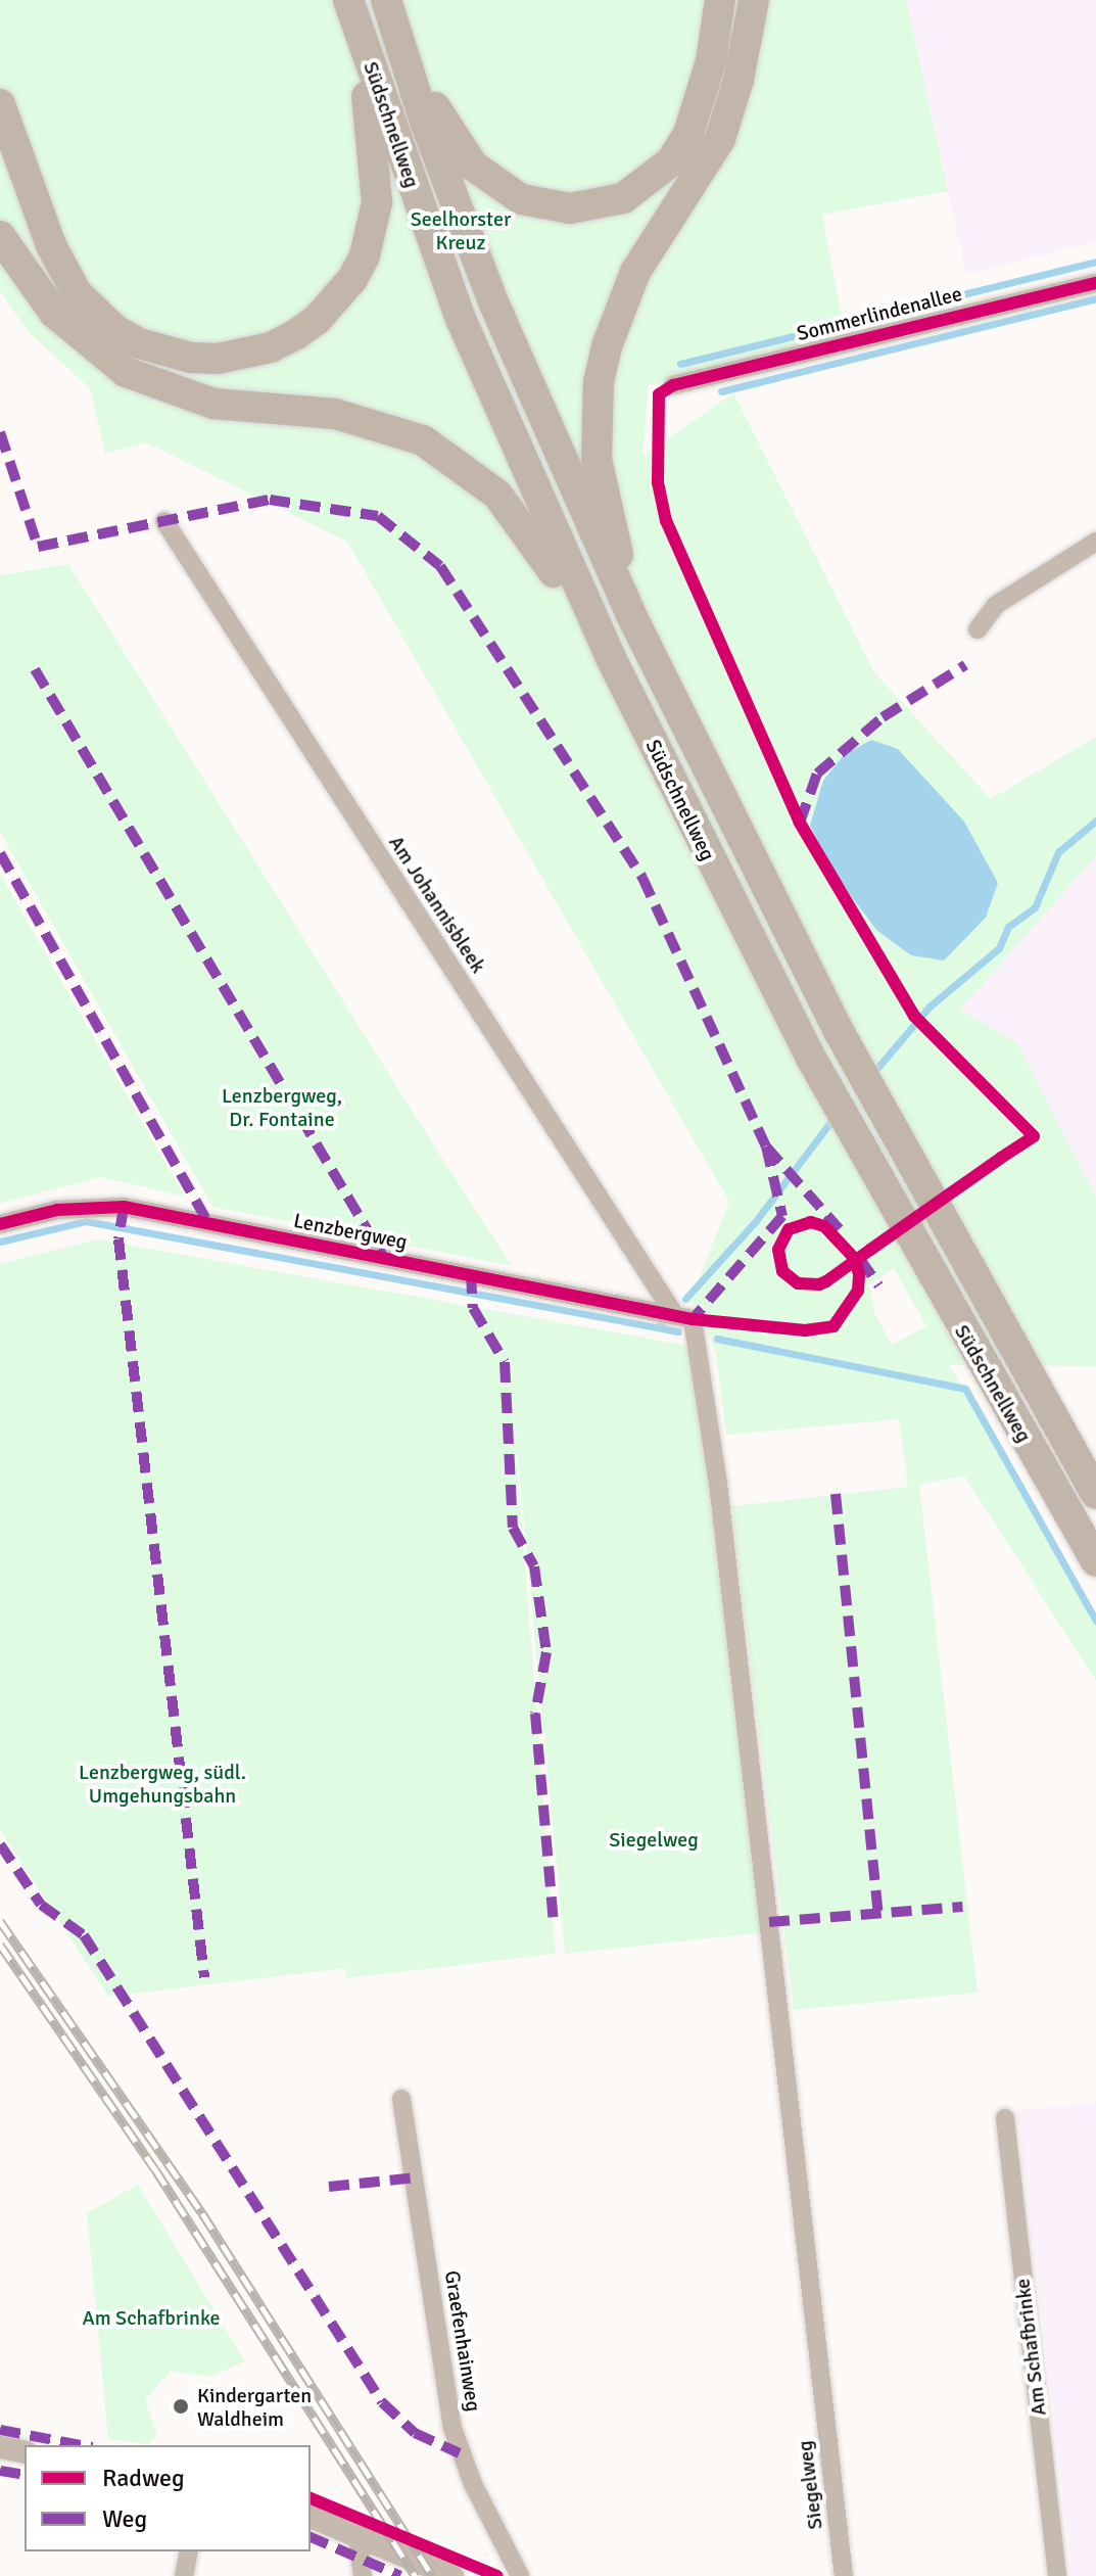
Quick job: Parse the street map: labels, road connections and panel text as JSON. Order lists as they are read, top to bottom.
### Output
{
  "streets": {
    "highway": ["Südschnellweg"],
    "street": [
      "Sommerlindenallee",
      "Am Johannisbleek",
      "Lenzbergweg",
      "Graefenhainweg",
      "Am Schafbrinke",
      "Siegelweg"
    ]
  },
  "crossings": [
    ["Am Johannisbleek", "Lenzbergweg"],
    ["Lenzbergweg", "Siegelweg"]
  ],
  "parks": [
    "Seelhorster Kreuz",
    "Lenzbergweg, Dr. Fontaine",
    "Lenzbergweg, südl. Umgehungsbahn",
    "Siegelweg",
    "Am Schafbrinke"
  ],
  "places": ["Kindergarten Waldheim"],
  "legend": ["Radweg", "Weg"]
}
